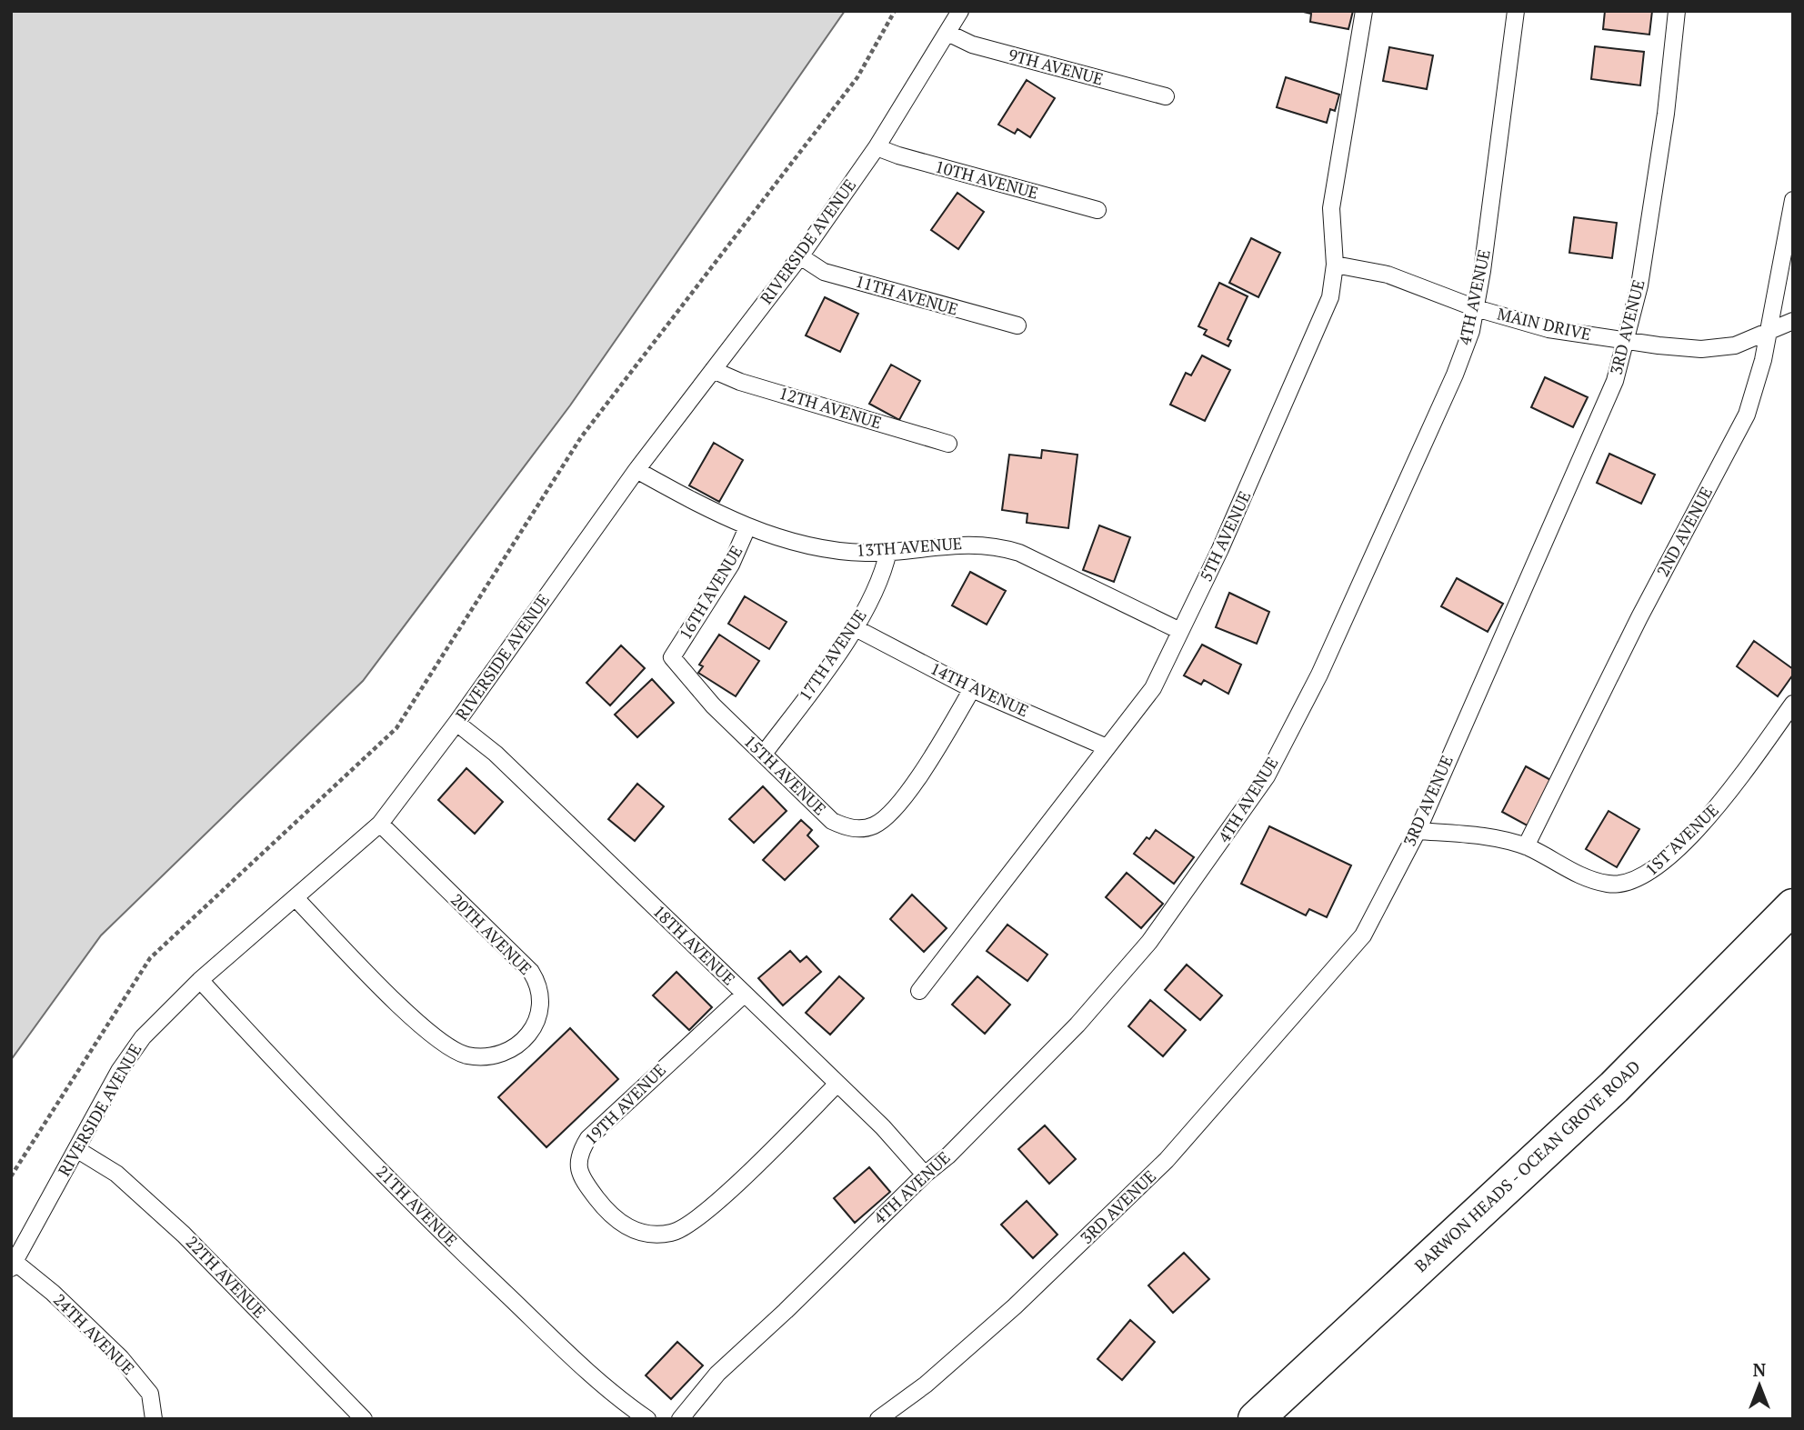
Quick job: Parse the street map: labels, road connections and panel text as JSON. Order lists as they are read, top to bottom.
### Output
{
  "streets": {
    "main road": ["BARWON HEADS - OCEAN GROVE ROAD"],
    "lane": [
      "9TH AVENUE",
      "10TH AVENUE",
      "RIVERSIDE AVENUE",
      "11TH AVENUE",
      "4TH AVENUE",
      "MAIN DRIVE",
      "3RD AVENUE",
      "12TH AVENUE",
      "2ND AVENUE",
      "5TH AVENUE",
      "13TH AVENUE",
      "16TH AVENUE",
      "17TH AVENUE",
      "14TH AVENUE",
      "15TH AVENUE",
      "1ST AVENUE",
      "20TH AVENUE",
      "18TH AVENUE",
      "19TH AVENUE",
      "21TH AVENUE",
      "22TH AVENUE",
      "24TH AVENUE"
    ]
  },
  "crossings": [
    ["9TH AVENUE", "RIVERSIDE AVENUE"],
    ["10TH AVENUE", "RIVERSIDE AVENUE"],
    ["RIVERSIDE AVENUE", "11TH AVENUE"],
    ["RIVERSIDE AVENUE", "12TH AVENUE"],
    ["RIVERSIDE AVENUE", "13TH AVENUE"],
    ["RIVERSIDE AVENUE", "20TH AVENUE"],
    ["RIVERSIDE AVENUE", "18TH AVENUE"],
    ["RIVERSIDE AVENUE", "21TH AVENUE"],
    ["RIVERSIDE AVENUE", "22TH AVENUE"],
    ["RIVERSIDE AVENUE", "24TH AVENUE"],
    ["4TH AVENUE", "MAIN DRIVE"],
    ["4TH AVENUE", "18TH AVENUE"],
    ["MAIN DRIVE", "3RD AVENUE"],
    ["MAIN DRIVE", "2ND AVENUE"],
    ["MAIN DRIVE", "5TH AVENUE"],
    ["3RD AVENUE", "1ST AVENUE"],
    ["2ND AVENUE", "1ST AVENUE"],
    ["5TH AVENUE", "13TH AVENUE"],
    ["5TH AVENUE", "14TH AVENUE"],
    ["13TH AVENUE", "16TH AVENUE"],
    ["13TH AVENUE", "17TH AVENUE"],
    ["16TH AVENUE", "15TH AVENUE"],
    ["17TH AVENUE", "14TH AVENUE"],
    ["17TH AVENUE", "15TH AVENUE"],
    ["14TH AVENUE", "15TH AVENUE"],
    ["18TH AVENUE", "19TH AVENUE"]
  ],
  "north": "top"
}
